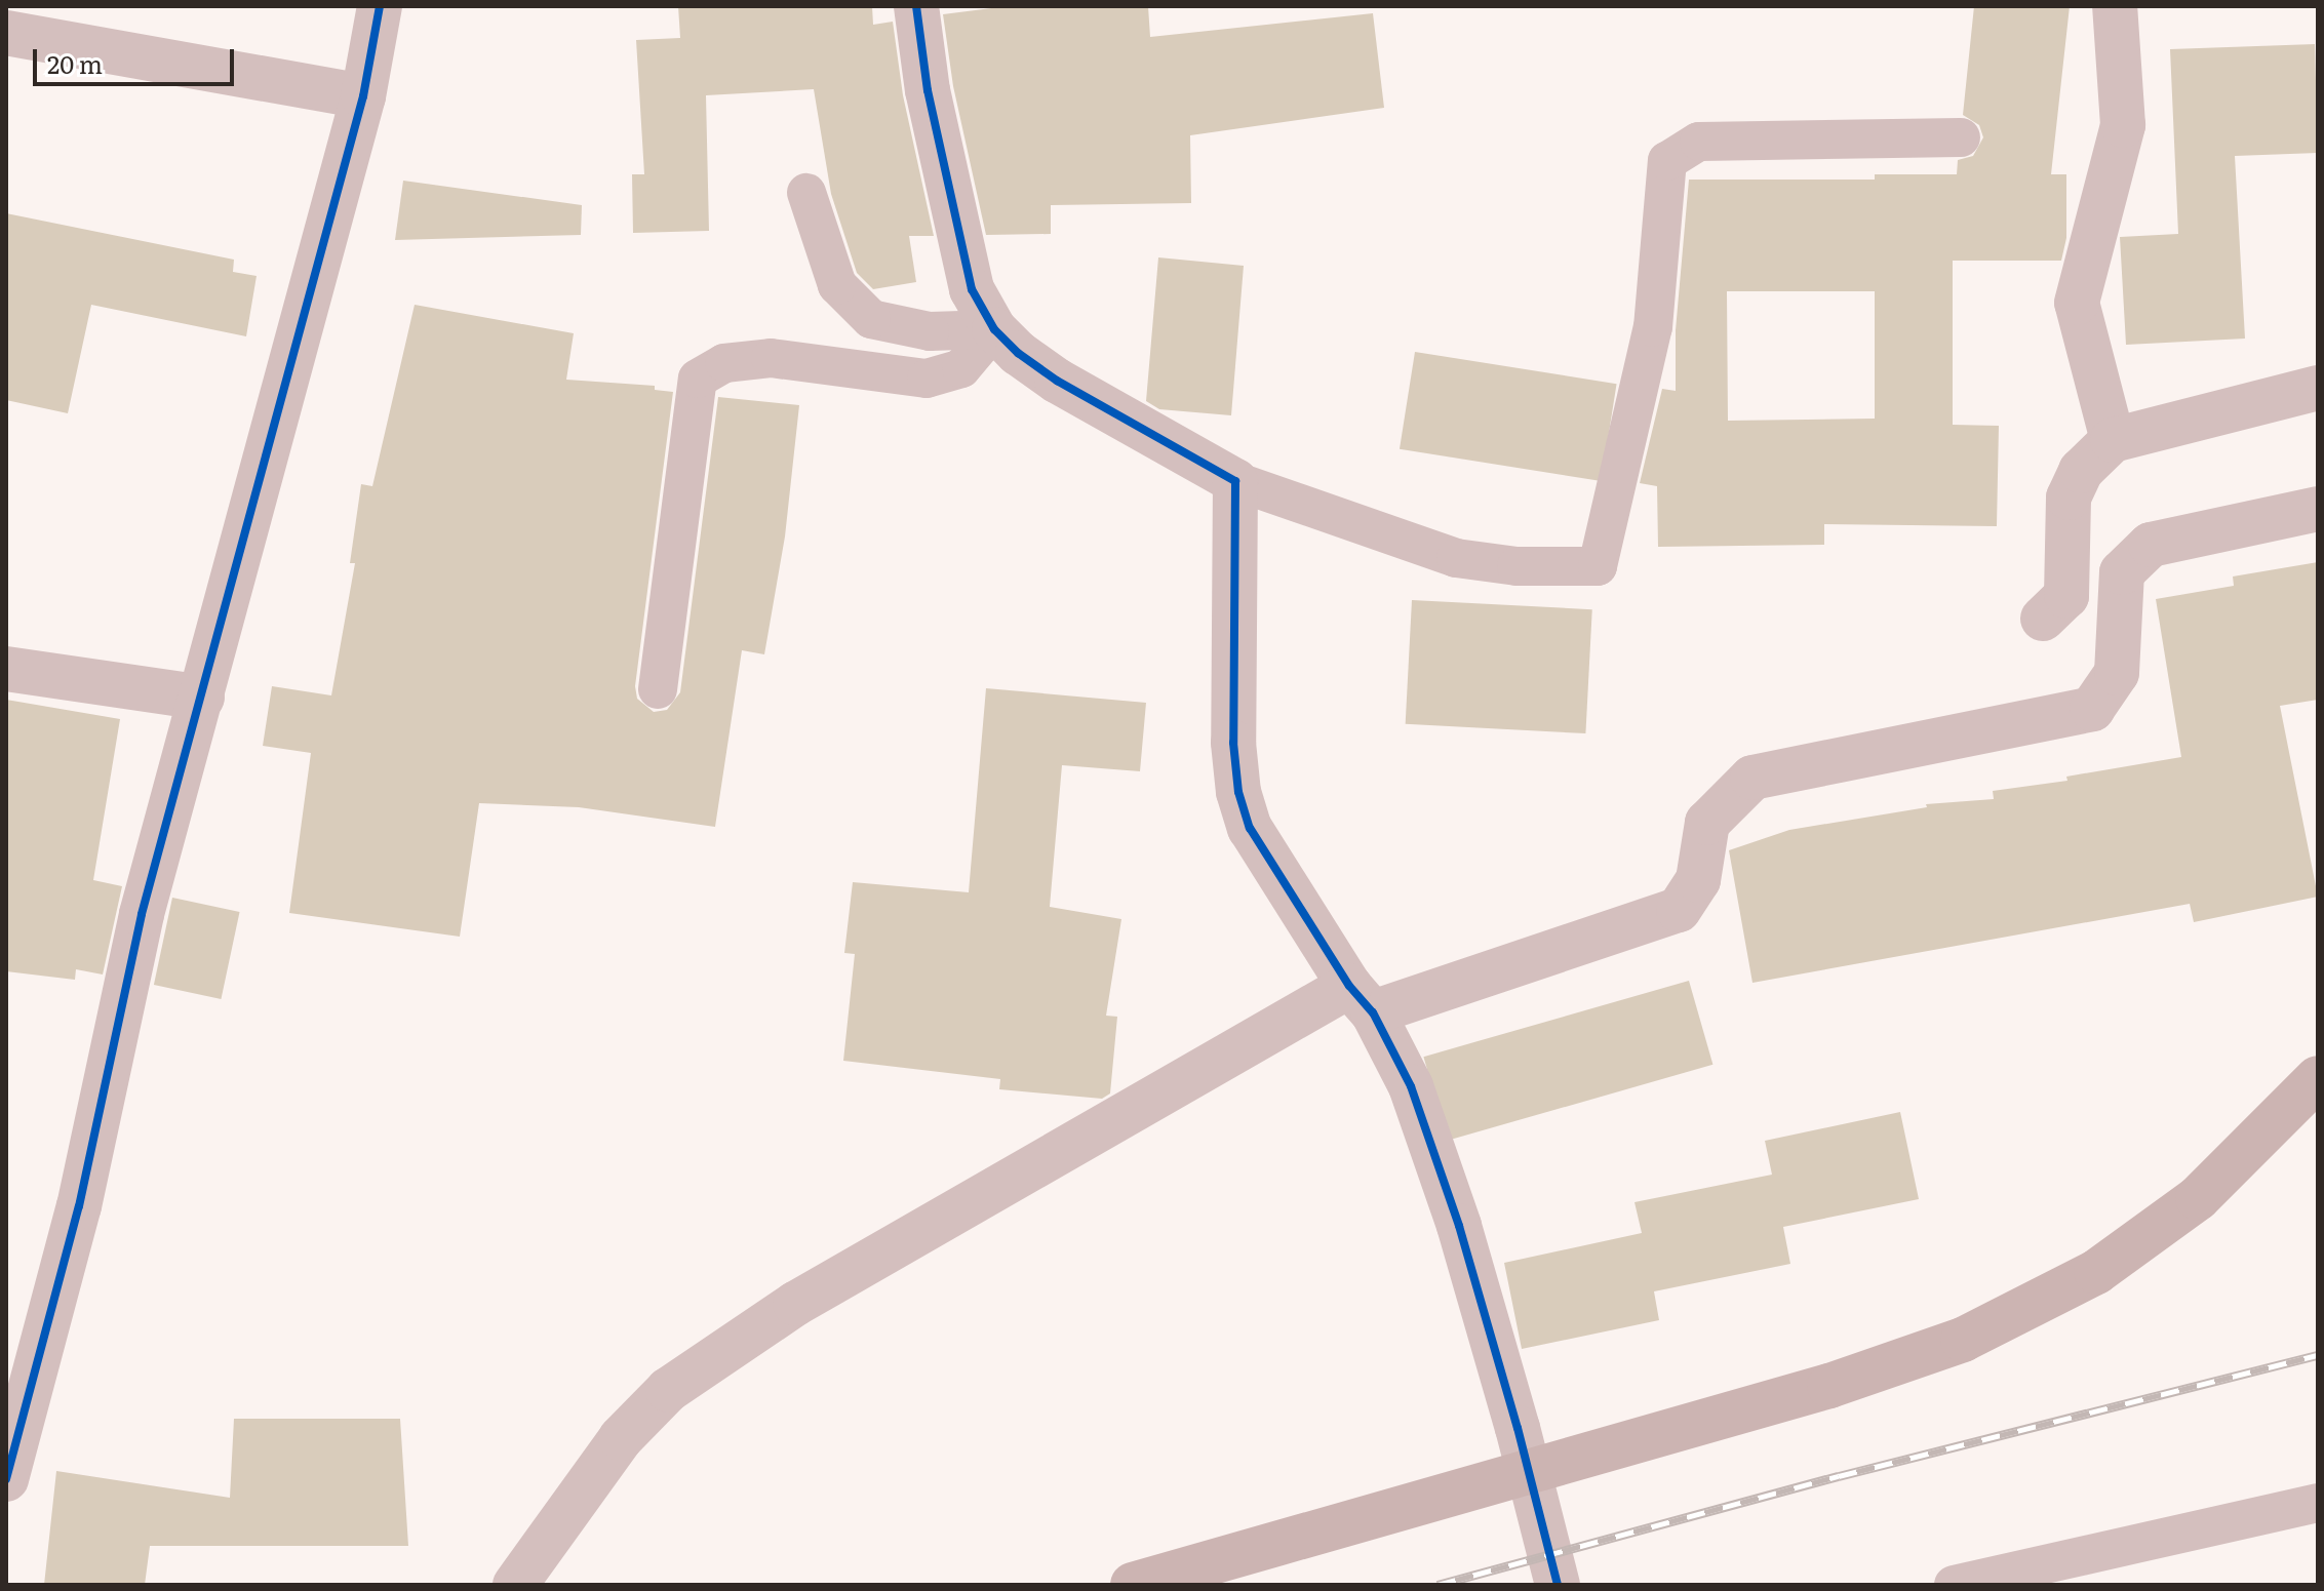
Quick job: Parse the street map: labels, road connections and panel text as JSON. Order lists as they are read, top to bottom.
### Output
{
  "scale_bar": "20 m"
}
